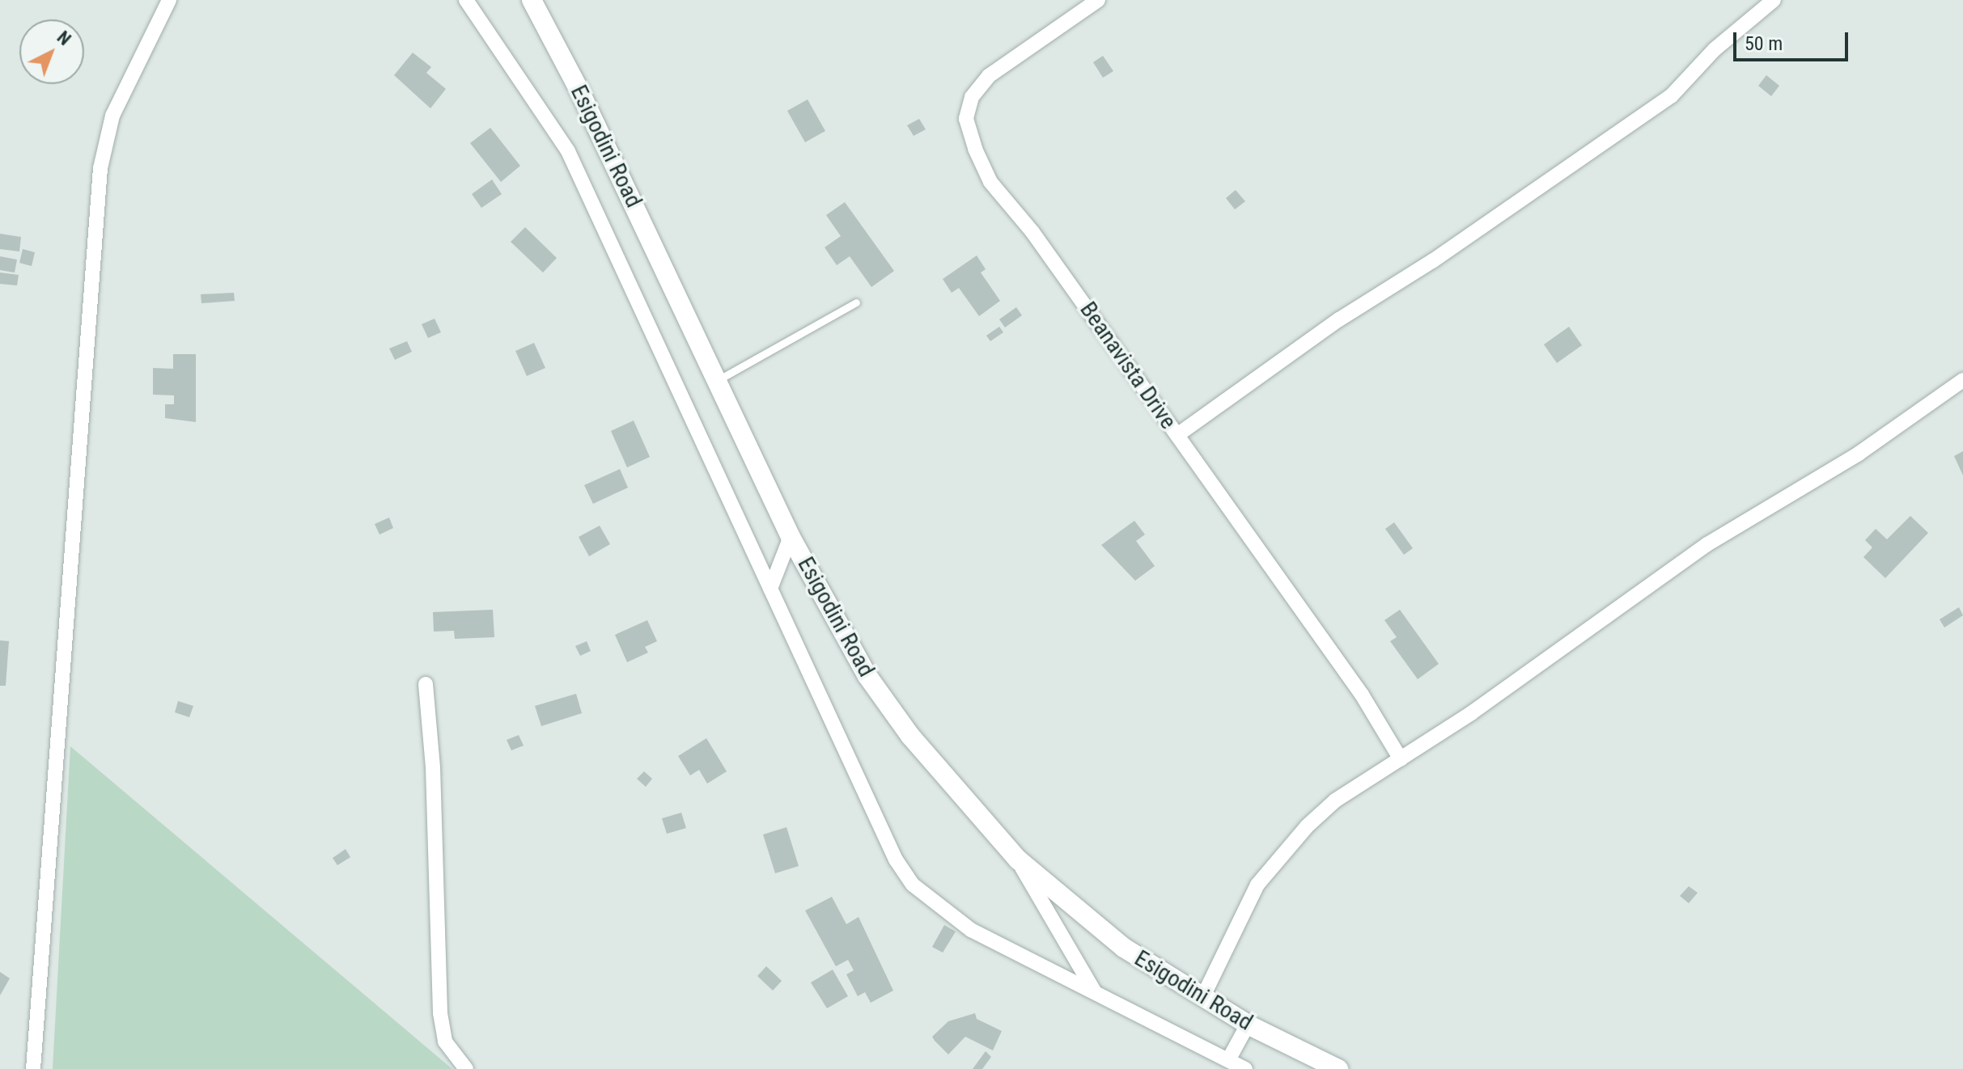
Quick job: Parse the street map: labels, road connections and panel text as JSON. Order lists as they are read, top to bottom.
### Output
{
  "streets": {
    "main road": ["Esigodini Road"],
    "street": ["Beanavista Drive"]
  },
  "scale_bar": "50 m",
  "north": "top right"
}
